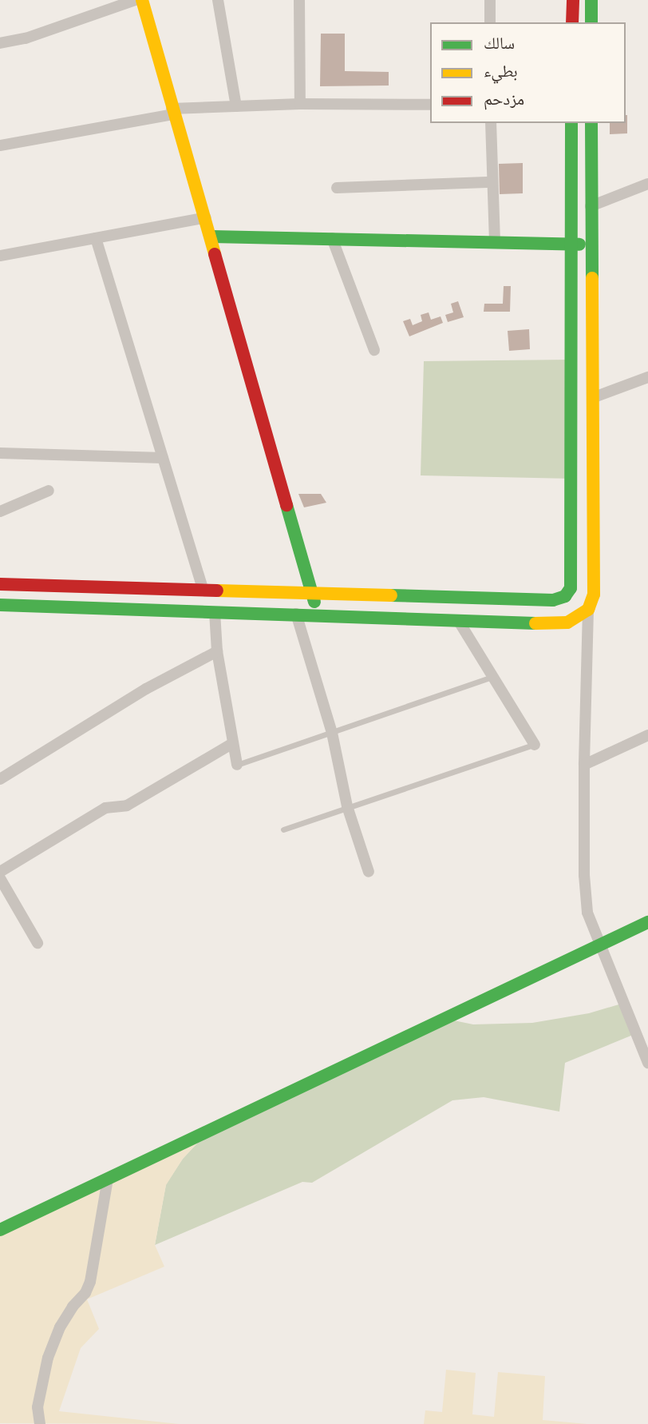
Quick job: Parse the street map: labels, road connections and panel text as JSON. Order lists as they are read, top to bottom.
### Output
{
  "legend": ["سالك", "بطيء", "مزدحم"]
}
